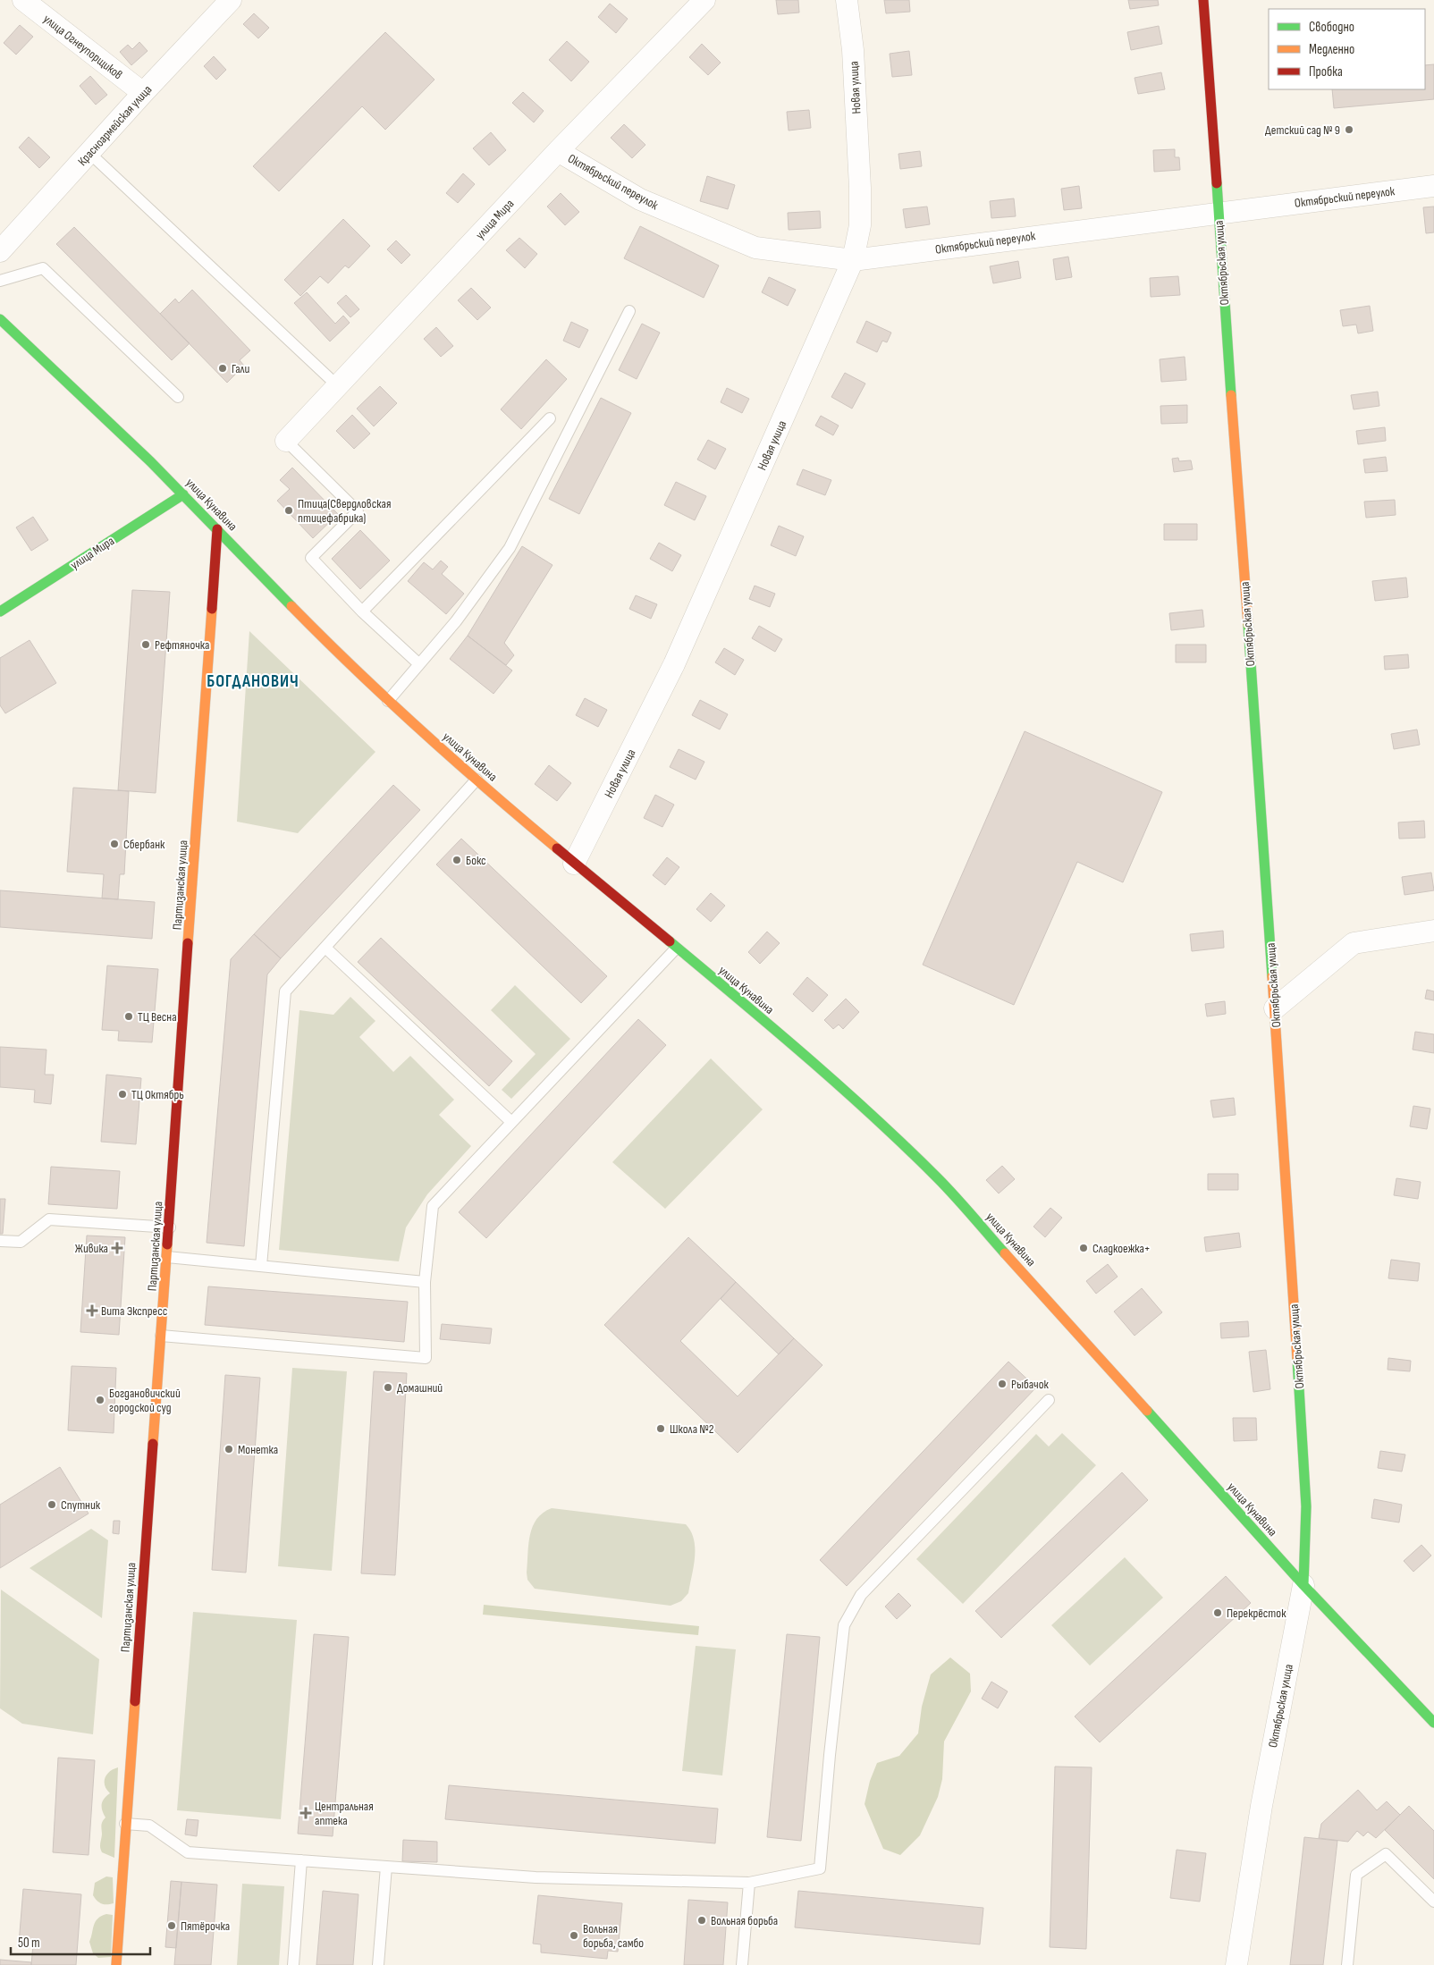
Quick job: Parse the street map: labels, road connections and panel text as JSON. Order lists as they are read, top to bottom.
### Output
{
  "streets": {
    "main road": [
      "улица Мира",
      "Октябрьская улица",
      "улица Кунавина",
      "Партизанская улица"
    ],
    "street": [
      "улица Огнеупорщиков",
      "Новая улица",
      "Красноармейская улица",
      "Октябрьский переулок"
    ]
  },
  "crossings": [
    ["улица Огнеупорщиков", "Красноармейская улица"],
    ["Новая улица", "Октябрьский переулок"],
    ["Новая улица", "улица Кунавина"],
    ["Октябрьский переулок", "улица Мира"],
    ["Октябрьский переулок", "Октябрьская улица"],
    ["улица Мира", "улица Кунавина"],
    ["Октябрьская улица", "улица Кунавина"],
    ["улица Кунавина", "Партизанская улица"]
  ],
  "districts": ["БОГДАНОВИЧ"],
  "places": {
    "other": [
      "Детский сад № 9",
      "Гали",
      "Птица(Свердловская птицефабрика)",
      "Рефтяночка",
      "Сбербанк",
      "Бокс",
      "ТЦ Весна",
      "ТЦ Октябрь",
      "Сладкоежка+",
      "Рыбачок",
      "Домашний",
      "Богдановичский городской суд",
      "Школа №2",
      "Монетка",
      "Спутник",
      "Перекрёсток",
      "Вольная борьба",
      "Пятёрочка",
      "Вольная борьба, самбо"
    ],
    "health": ["Живика", "Вита Экспресс", "Центральная аптека"]
  },
  "legend": ["Свободно", "Медленно", "Пробка"],
  "scale_bar": "50 m"
}
